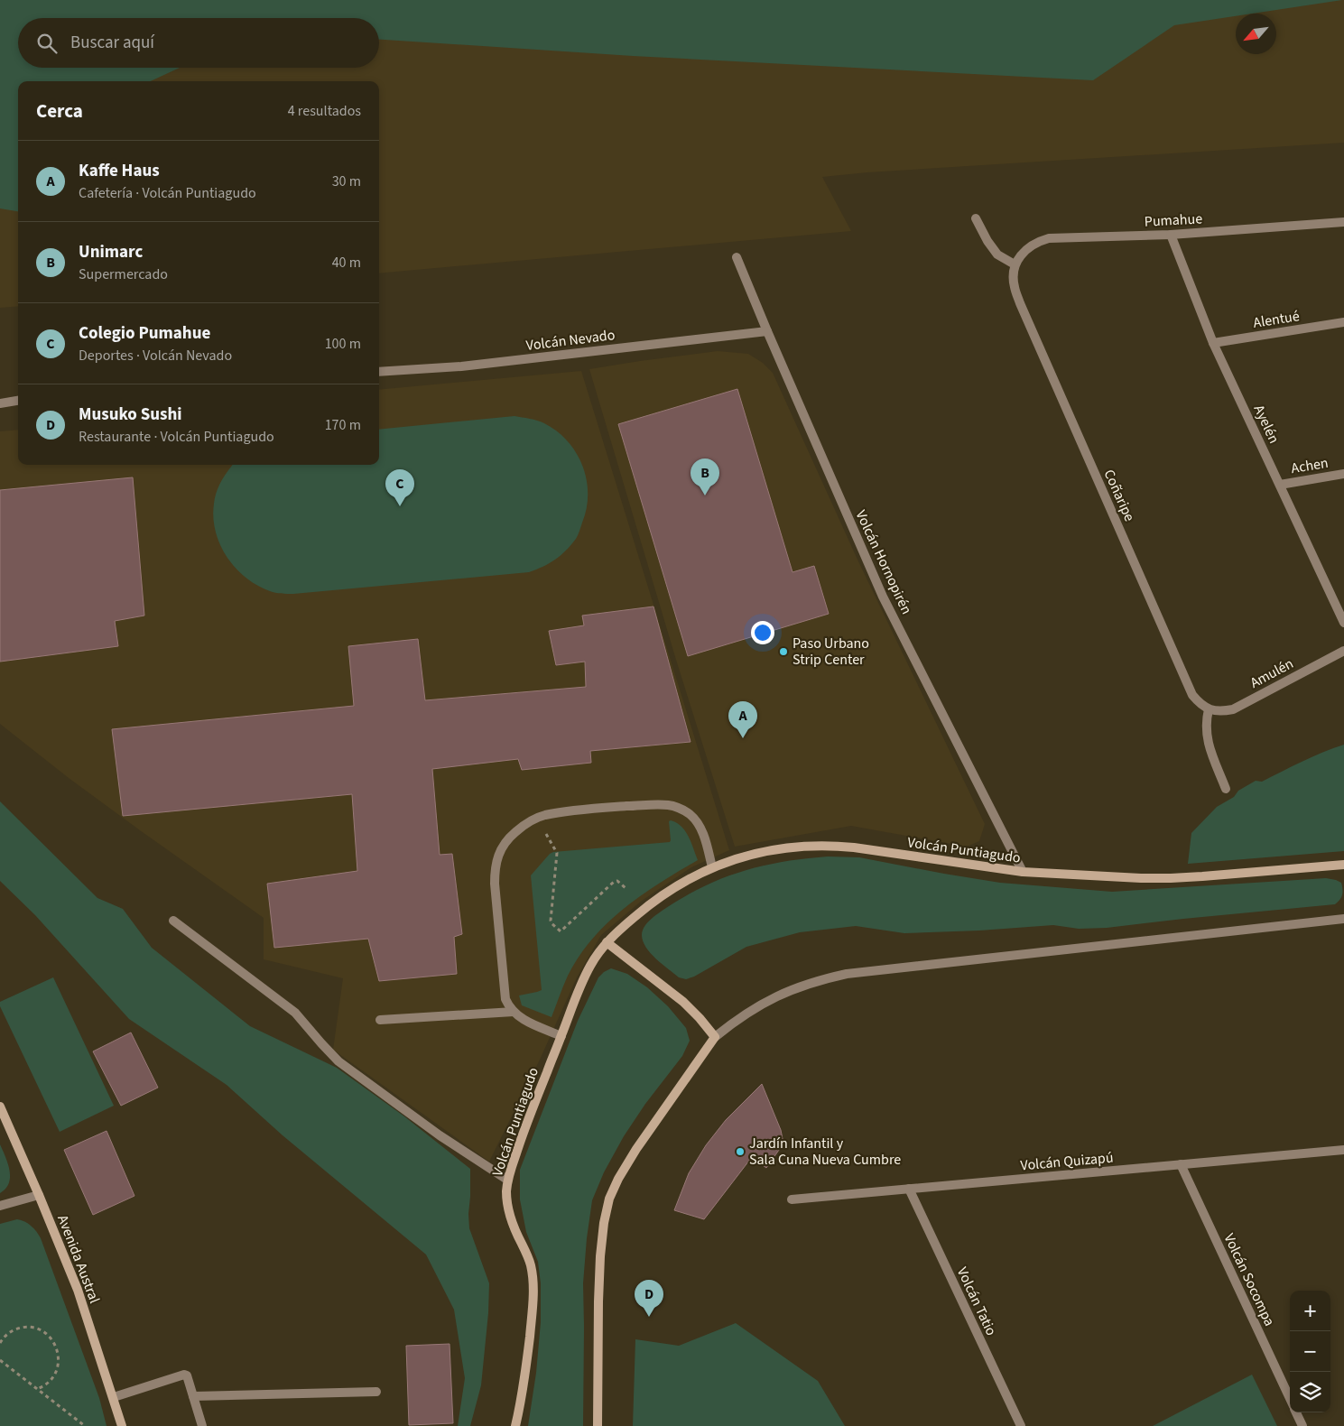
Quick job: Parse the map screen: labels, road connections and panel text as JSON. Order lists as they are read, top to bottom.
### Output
{
  "streets": {
    "main road": ["Volcán Puntiagudo", "Avenida Austral"],
    "street": [
      "Pumahue",
      "Alentué",
      "Volcán Nevado",
      "Ayelén",
      "Achen",
      "Coñaripe",
      "Volcán Hornopirén",
      "Amulén",
      "Volcán Quizapú",
      "Volcán Socompa",
      "Volcán Tatio"
    ]
  },
  "crossings": [
    ["Pumahue", "Ayelén"],
    ["Pumahue", "Coñaripe"],
    ["Alentué", "Ayelén"],
    ["Volcán Nevado", "Volcán Hornopirén"],
    ["Ayelén", "Achen"],
    ["Coñaripe", "Amulén"],
    ["Volcán Hornopirén", "Volcán Puntiagudo"],
    ["Volcán Quizapú", "Volcán Socompa"],
    ["Volcán Quizapú", "Volcán Tatio"]
  ],
  "places": ["Paso Urbano Strip Center", "Jardín Infantil y Sala Cuna Nueva Cumbre"],
  "north": "bottom left",
  "page": {
    "search": "Buscar aquí",
    "heading": ["Cerca", "4 resultados"],
    "list": [
      {
        "mark": "A",
        "name": "Kaffe Haus",
        "note": "Cafetería · Volcán Puntiagudo",
        "value": "30 m"
      },
      {
        "mark": "B",
        "name": "Unimarc",
        "note": "Supermercado",
        "value": "40 m"
      },
      {
        "mark": "C",
        "name": "Colegio Pumahue",
        "note": "Deportes · Volcán Nevado",
        "value": "100 m"
      },
      {
        "mark": "D",
        "name": "Musuko Sushi",
        "note": "Restaurante · Volcán Puntiagudo",
        "value": "170 m"
      }
    ],
    "pins": [
      "B",
      "C",
      "A",
      "D"
    ],
    "map_buttons": ["+", "−"]
  }
}
